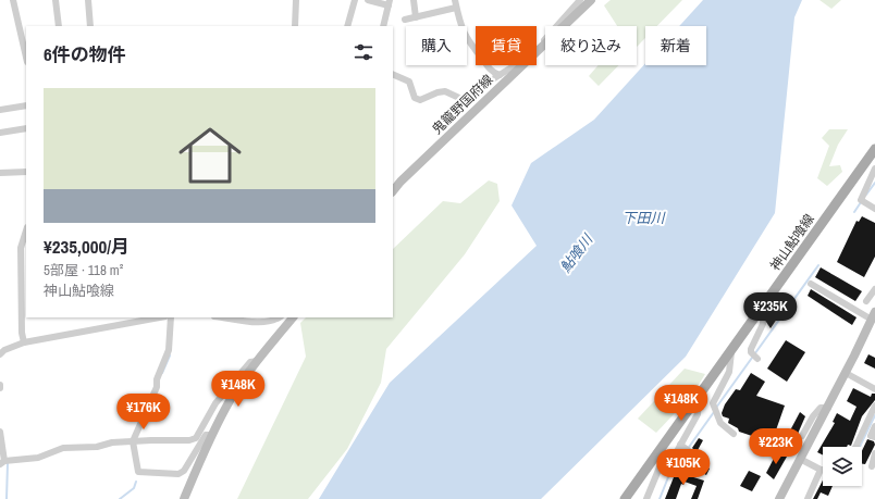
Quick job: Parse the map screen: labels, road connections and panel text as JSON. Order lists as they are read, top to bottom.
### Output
{
  "streets": {
    "main road": ["鬼籠野国府線", "神山鮎喰線"]
  },
  "water": ["下田川", "鮎喰川"],
  "page": {
    "chip": [
      "購入",
      "賃貸",
      "絞り込み",
      "新着"
    ],
    "heading": "6件の物件",
    "list": [
      {
        "name": "¥235,000/月",
        "note": "5部屋 · 118 m² · 神山鮎喰線"
      }
    ],
    "price": [
      "¥235K",
      "¥148K",
      "¥148K",
      "¥176K",
      "¥223K",
      "¥105K"
    ]
  }
}
